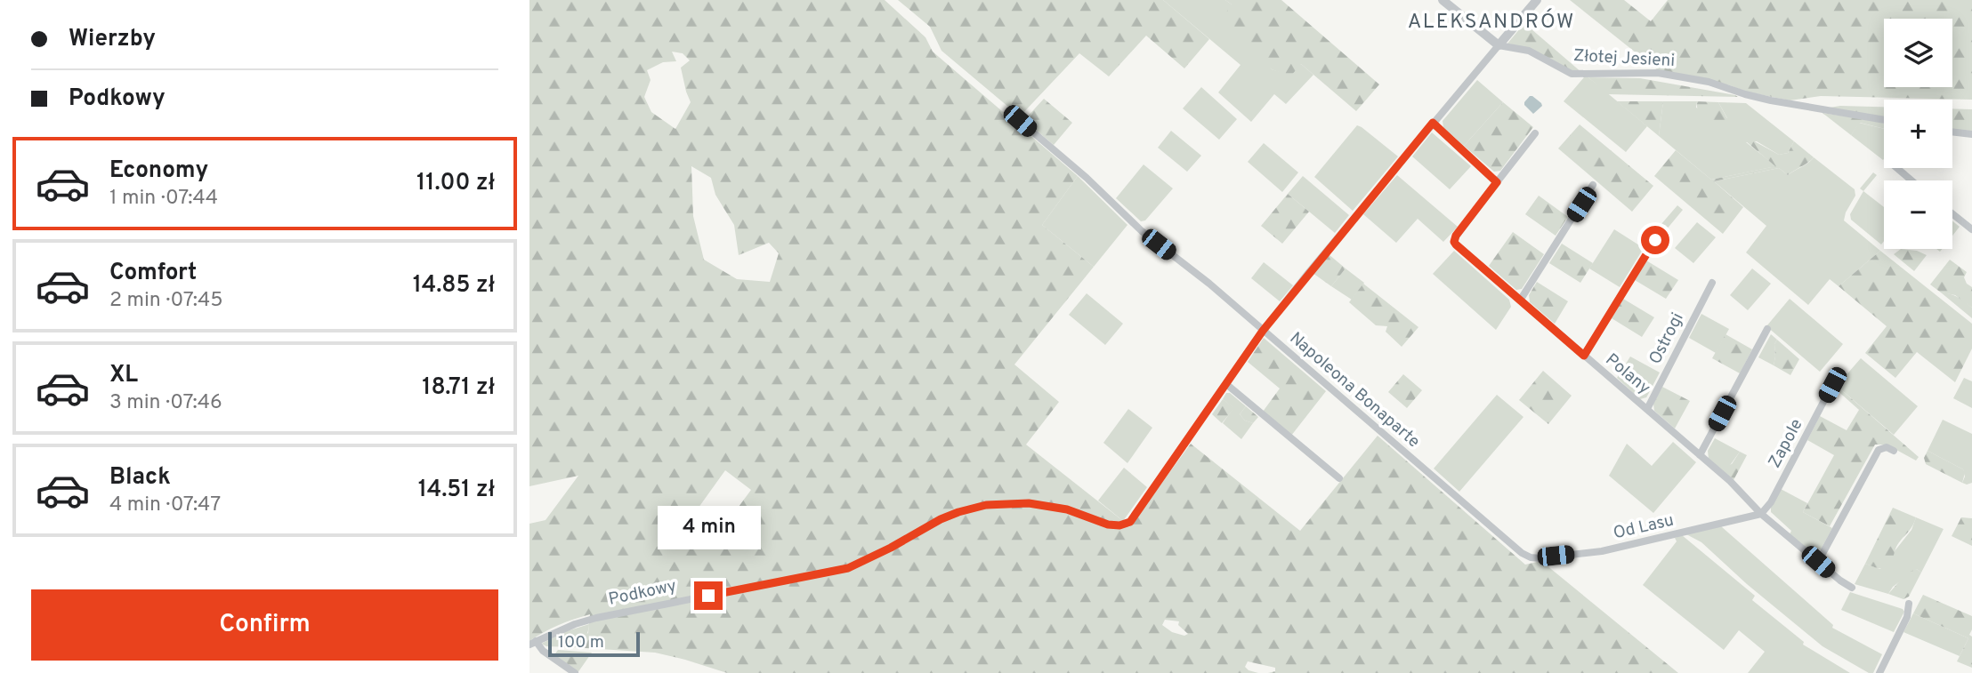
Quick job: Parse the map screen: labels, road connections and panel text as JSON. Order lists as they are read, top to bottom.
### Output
{
  "streets": {
    "street": [
      "Złotej Jesieni",
      "Ostrogi",
      "Polany",
      "Napoleona Bonaparte",
      "Zapole",
      "Od Lasu",
      "Podkowy"
    ]
  },
  "crossings": [
    ["Złotej Jesieni", "Podkowy"],
    ["Ostrogi", "Polany"],
    ["Polany", "Zapole"],
    ["Polany", "Od Lasu"],
    ["Napoleona Bonaparte", "Od Lasu"],
    ["Napoleona Bonaparte", "Podkowy"],
    ["Zapole", "Od Lasu"]
  ],
  "districts": ["ALEKSANDRÓW"],
  "scale_bar": "100 m",
  "page": {
    "banner": ["Wierzby", "Podkowy"],
    "map_buttons": ["+", "−"],
    "list": [
      {
        "name": "Economy",
        "note": "1 min · 07:44",
        "value": "11.00 zł"
      },
      {
        "name": "Comfort",
        "note": "2 min · 07:45",
        "value": "14.85 zł"
      },
      {
        "name": "XL",
        "note": "3 min · 07:46",
        "value": "18.71 zł"
      },
      {
        "name": "Black",
        "note": "4 min · 07:47",
        "value": "14.51 zł"
      }
    ],
    "bubble": "4 min",
    "buttons": "Confirm",
    "scale": "100 m"
  }
}
